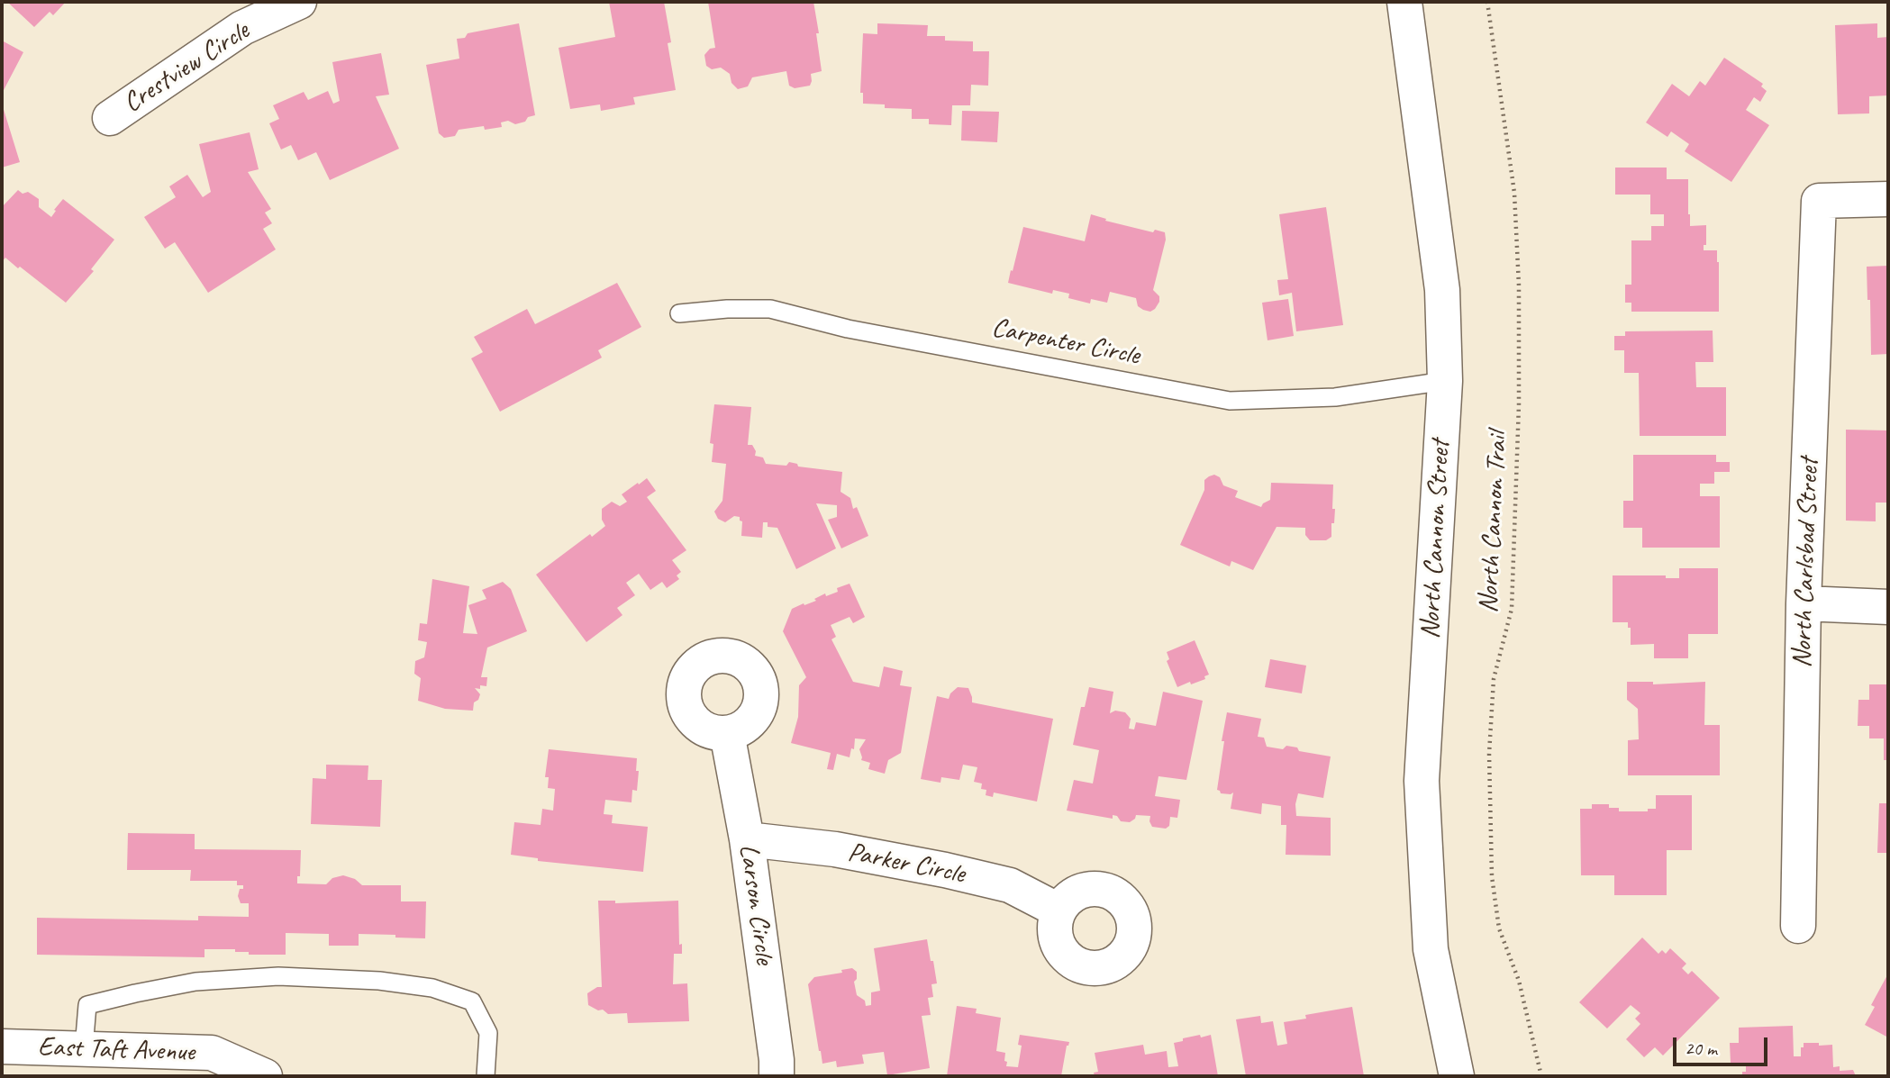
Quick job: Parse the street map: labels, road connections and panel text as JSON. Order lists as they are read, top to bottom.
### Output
{
  "streets": {
    "street": [
      "Crestview Circle",
      "North Cannon Street",
      "North Carlsbad Street",
      "Parker Circle",
      "Larson Circle",
      "East Taft Avenue"
    ],
    "lane": ["Carpenter Circle"],
    "path": ["North Cannon Trail"]
  },
  "crossings": [
    ["Carpenter Circle", "North Cannon Street"],
    ["Parker Circle", "Larson Circle"]
  ],
  "scale_bar": "20 m"
}
